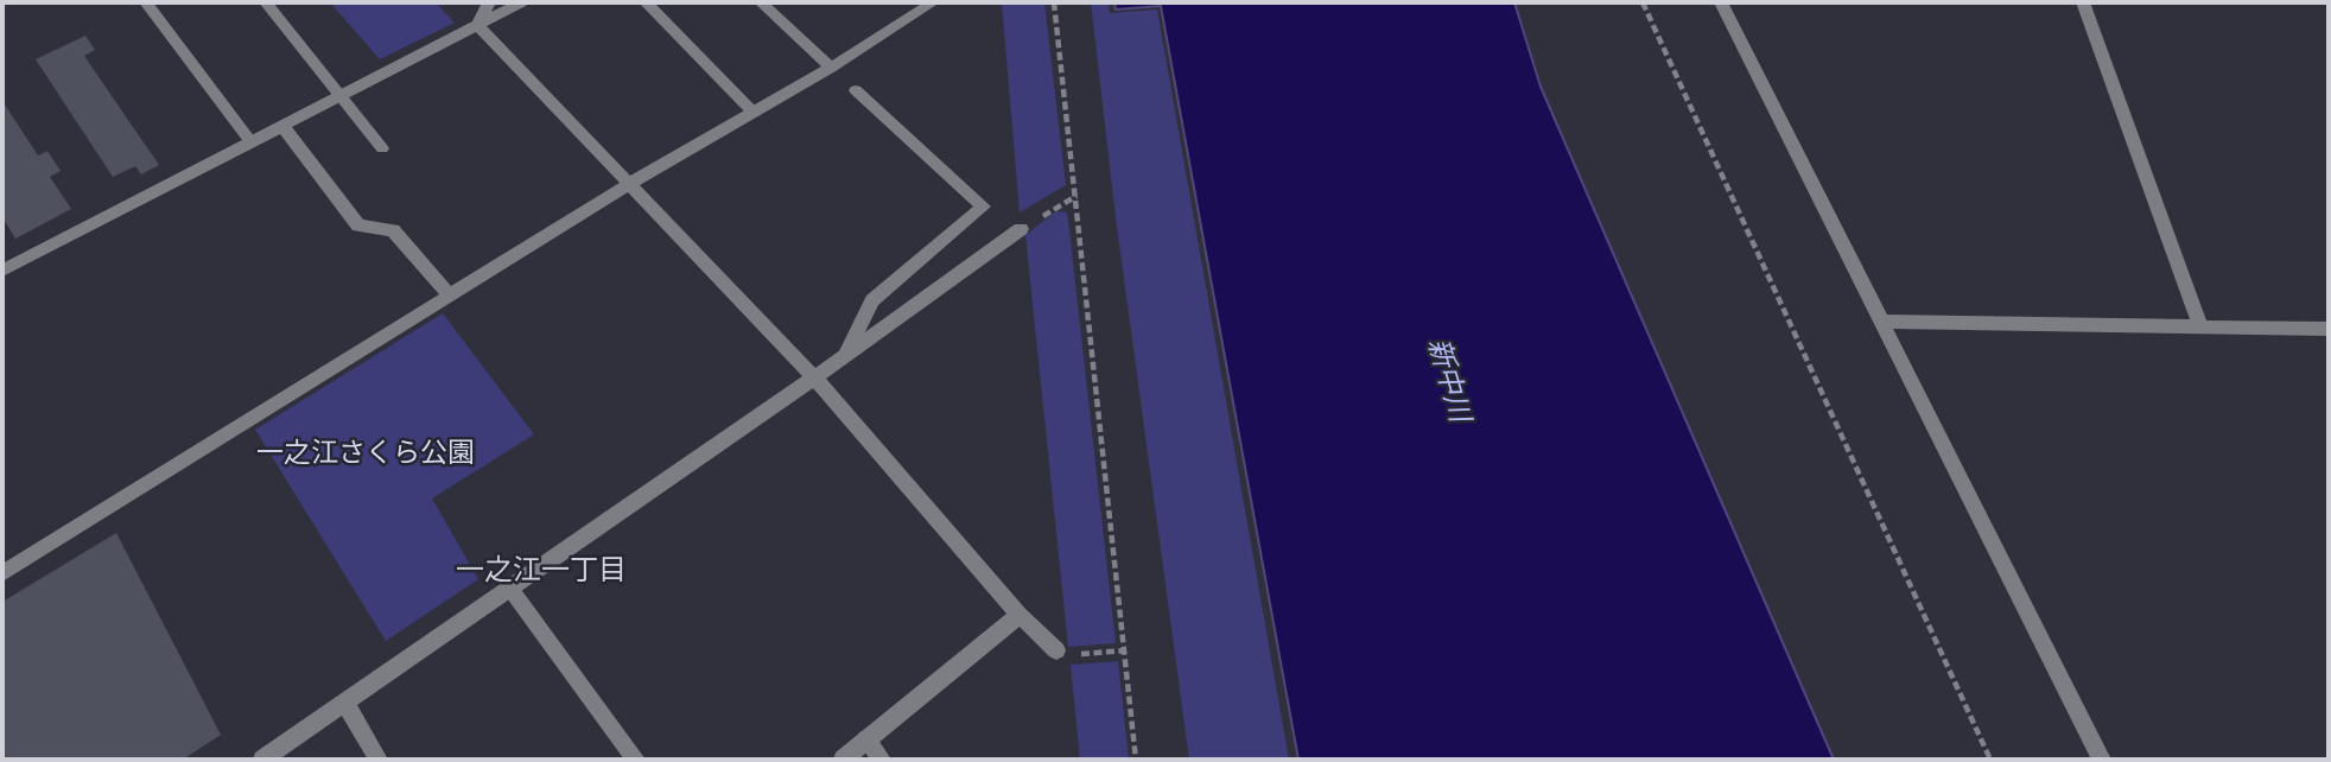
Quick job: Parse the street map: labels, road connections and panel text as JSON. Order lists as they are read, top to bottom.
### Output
{
  "districts": ["一之江一丁目"],
  "water": ["新中川"],
  "parks": ["一之江さくら公園"]
}
